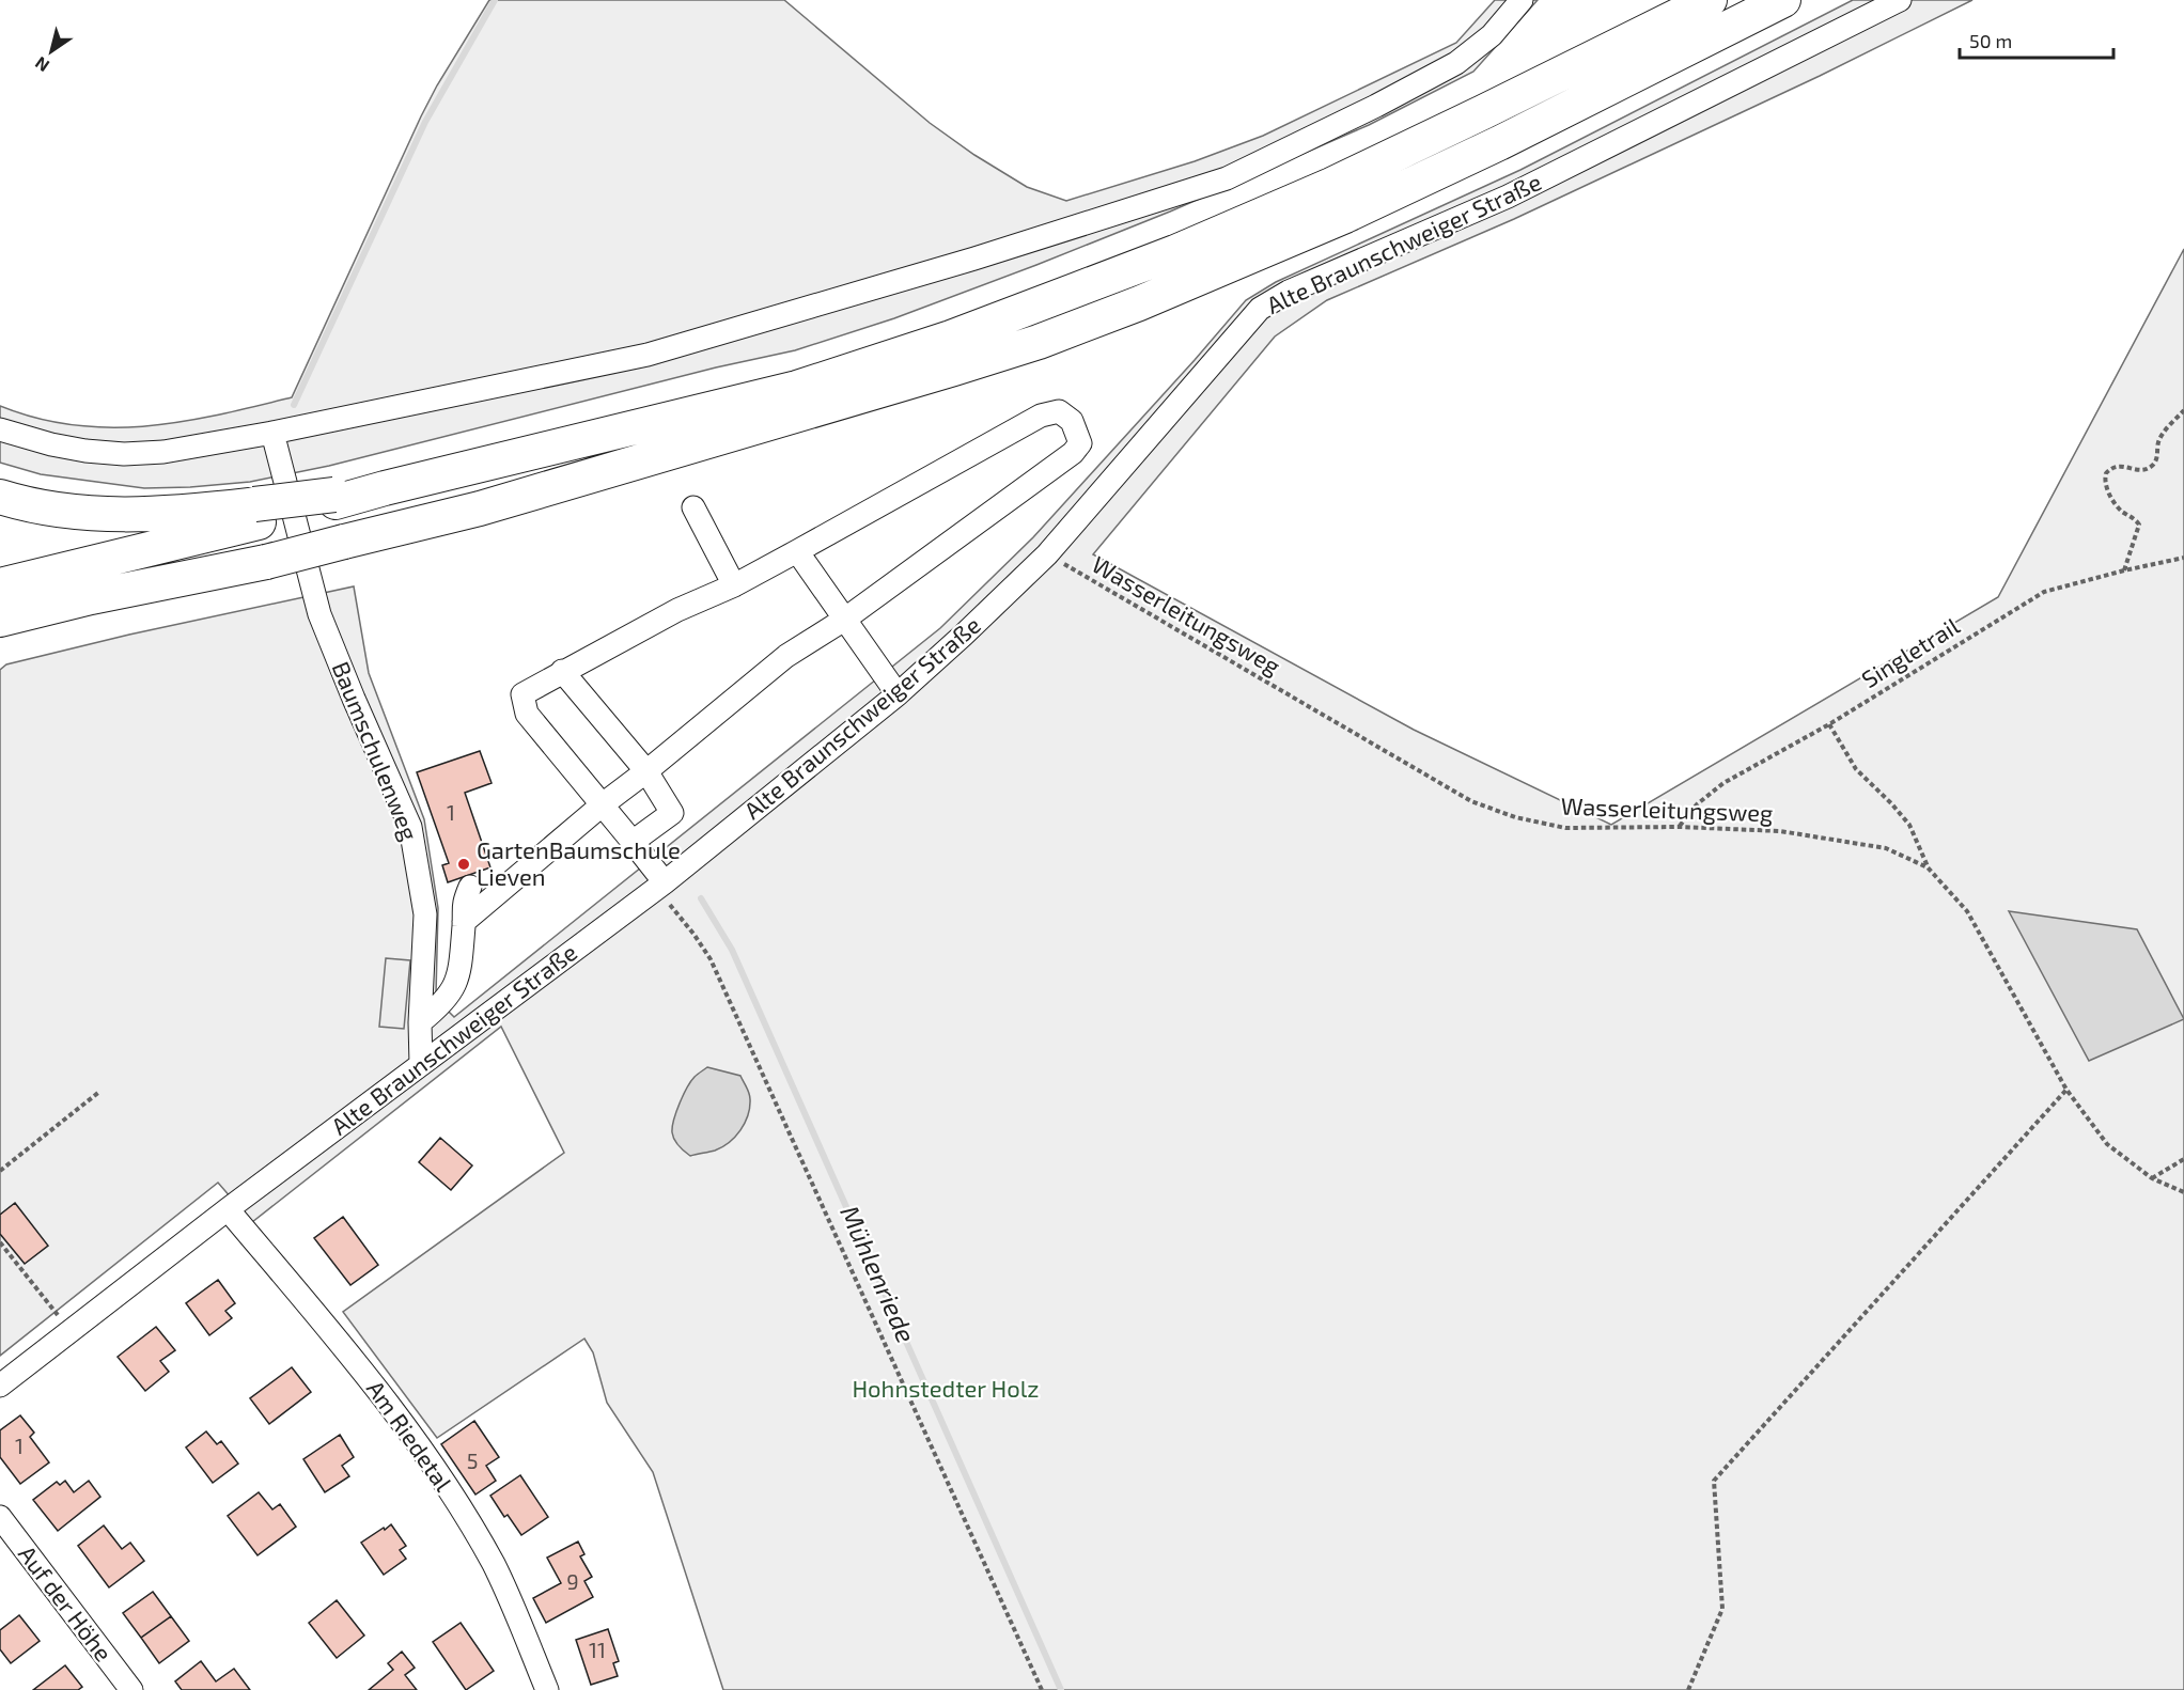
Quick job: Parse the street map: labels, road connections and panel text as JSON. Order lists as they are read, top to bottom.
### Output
{
  "streets": {
    "street": [
      "Alte Braunschweiger Straße",
      "Baumschulenweg",
      "Am Riedetal",
      "Auf der Höhe"
    ],
    "path": ["Wasserleitungsweg", "Singletrail"]
  },
  "crossings": [
    ["Alte Braunschweiger Straße", "Wasserleitungsweg"],
    ["Alte Braunschweiger Straße", "Baumschulenweg"],
    ["Alte Braunschweiger Straße", "Am Riedetal"],
    ["Wasserleitungsweg", "Singletrail"]
  ],
  "water": ["Mühlenriede"],
  "parks": ["Hohnstedter Holz"],
  "places": ["GartenBaumschule Lieven"],
  "house_numbers": [
    "1",
    "1",
    "5",
    "9",
    "11"
  ],
  "scale_bar": "50 m",
  "north": "bottom left"
}
